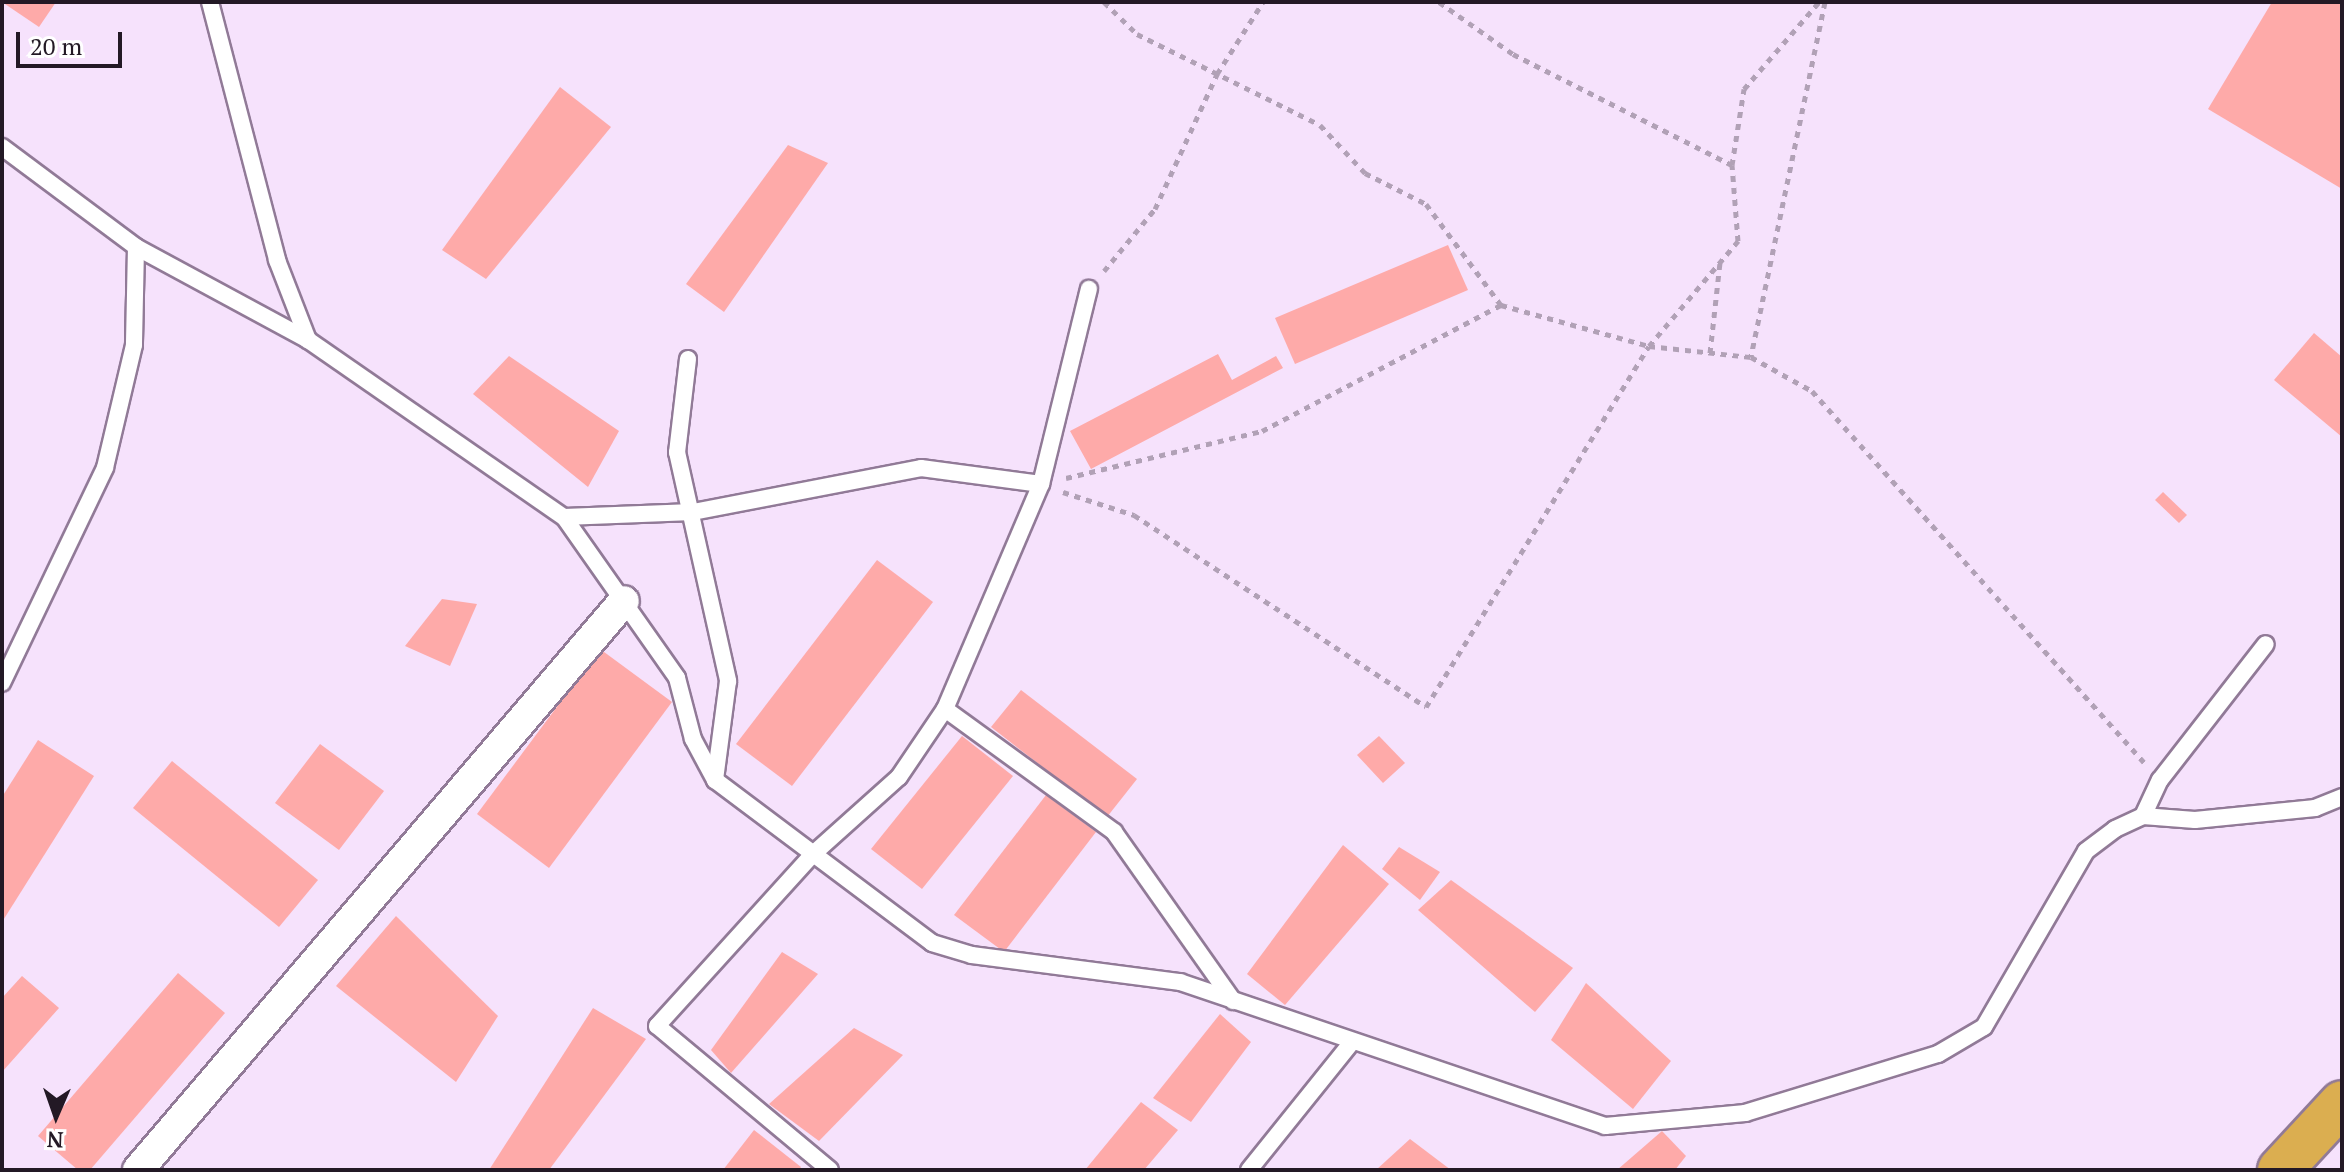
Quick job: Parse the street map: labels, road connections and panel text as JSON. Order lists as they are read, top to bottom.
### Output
{
  "scale_bar": "20 m",
  "north": "bottom"
}
